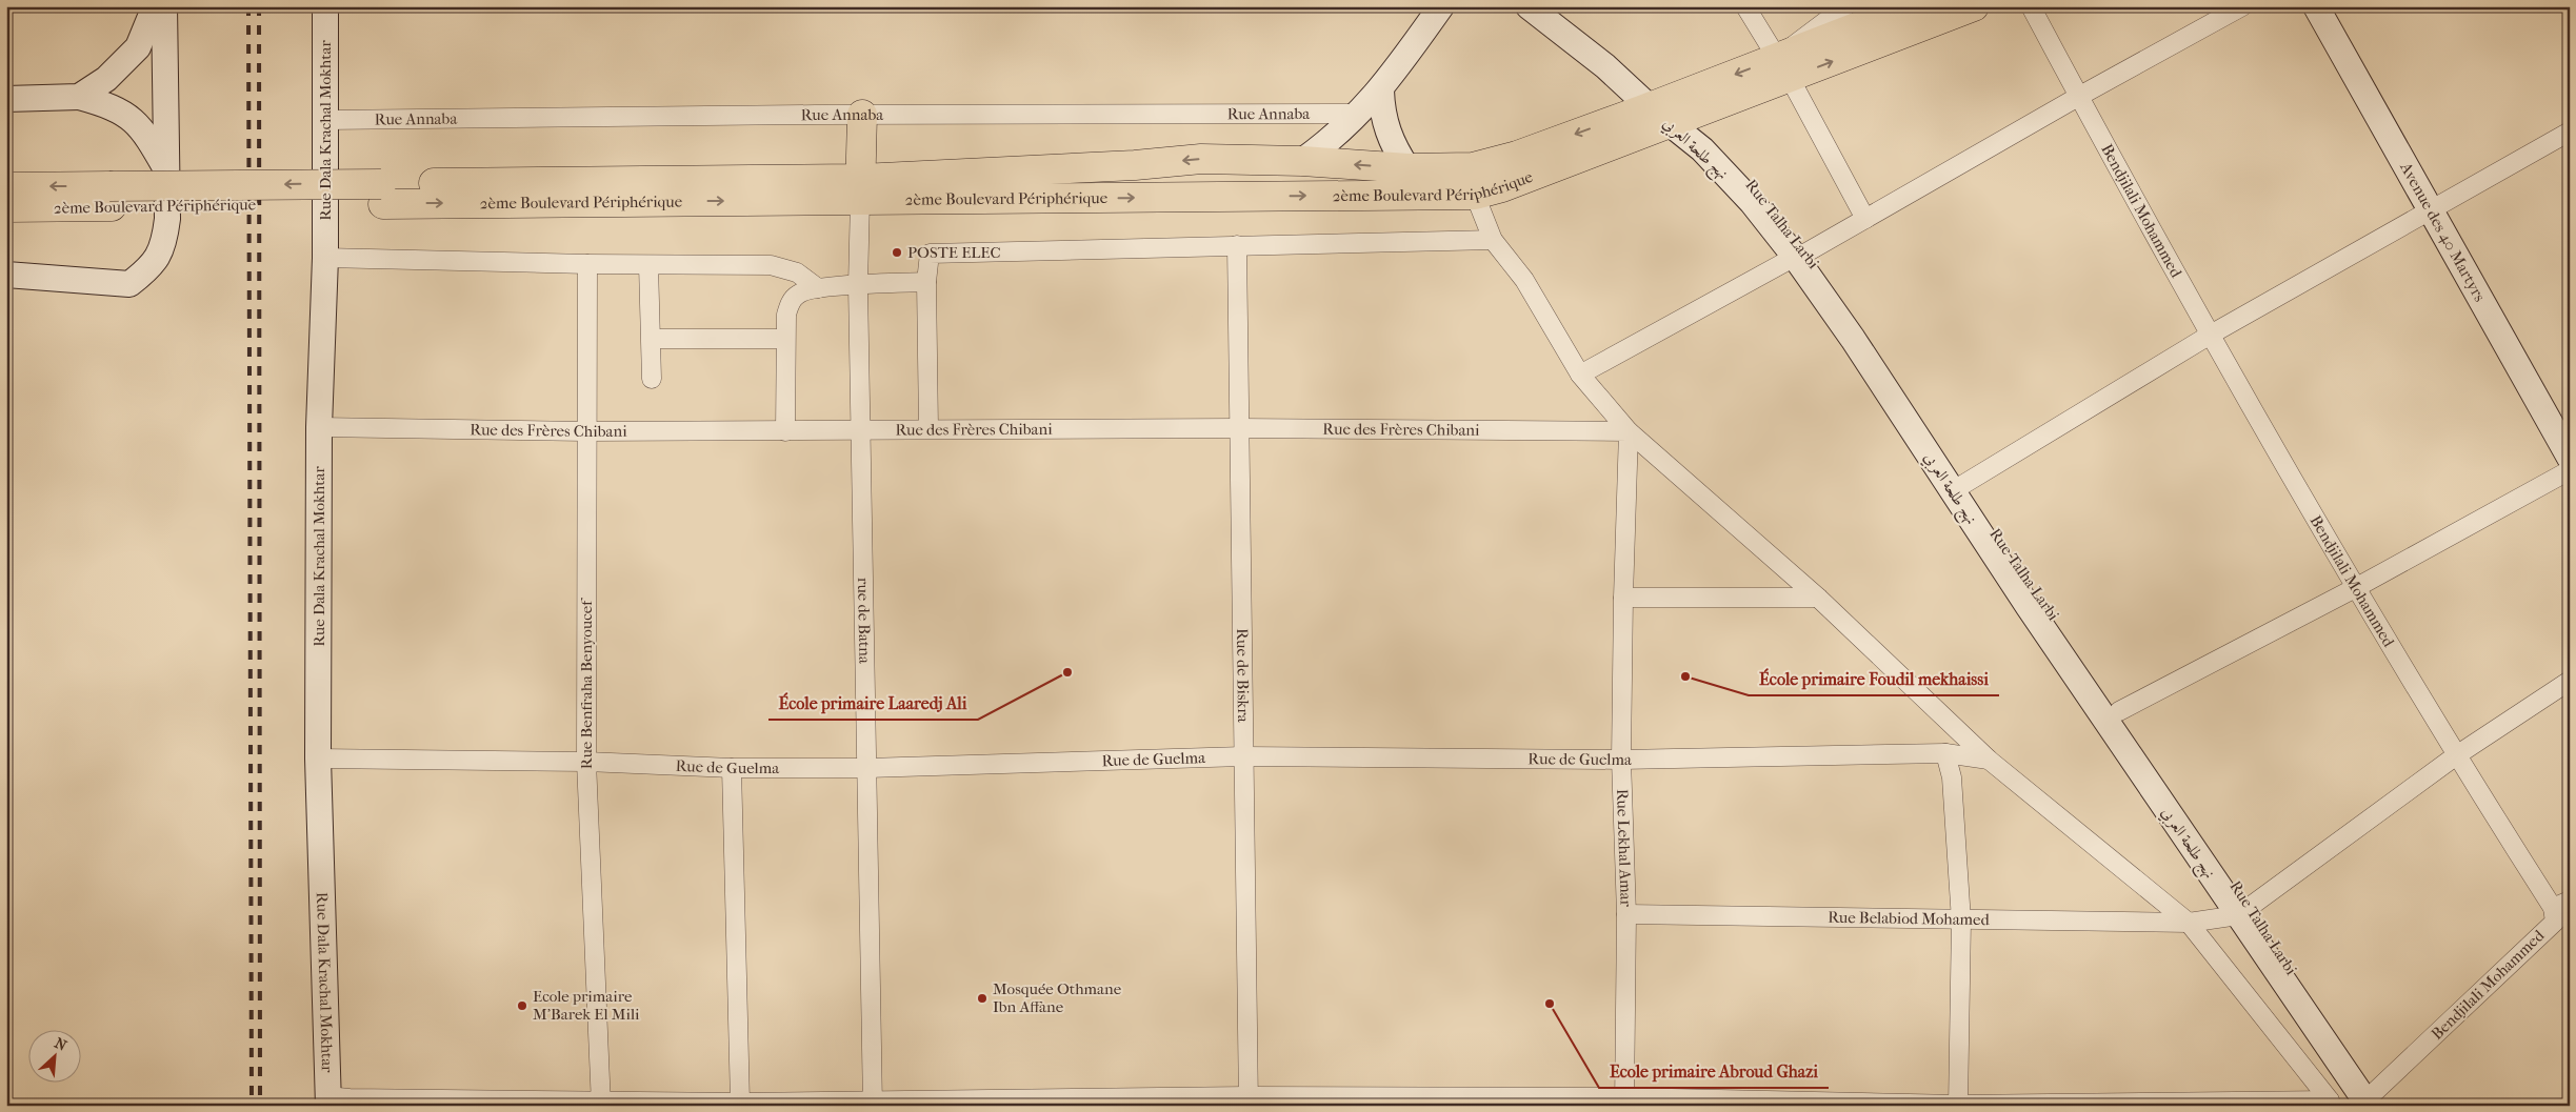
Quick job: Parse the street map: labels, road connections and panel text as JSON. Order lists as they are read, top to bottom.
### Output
{
  "streets": {
    "main road": ["2ème Boulevard Périphérique"],
    "street": [
      "Rue Annaba",
      "Rue Dala Krachal Mokhtar",
      "نهج طلحة العربي",
      "Bendjilali Mohammed",
      "Rue Talha Larbi",
      "Avenue des 40 Martyrs",
      "Rue des Frères Chibani",
      "rue de Batna",
      "Rue de Biskra",
      "Rue Benfraha Benyoucef",
      "Rue de Guelma",
      "Rue Lekhal Amar",
      "Rue Belabiod Mohamed"
    ]
  },
  "crossings": [
    ["Rue Annaba", "Rue Dala Krachal Mokhtar"],
    ["Rue Dala Krachal Mokhtar", "Rue des Frères Chibani"],
    ["Rue Dala Krachal Mokhtar", "Rue de Guelma"],
    ["نهج طلحة العربي", "2ème Boulevard Périphérique"],
    ["نهج طلحة العربي", "Rue Talha Larbi"],
    ["نهج طلحة العربي", "Rue Belabiod Mohamed"],
    ["2ème Boulevard Périphérique", "rue de Batna"],
    ["Bendjilali Mohammed", "Rue Talha Larbi"],
    ["Rue Talha Larbi", "Rue Belabiod Mohamed"],
    ["Rue des Frères Chibani", "rue de Batna"],
    ["Rue des Frères Chibani", "Rue de Biskra"],
    ["Rue des Frères Chibani", "Rue Benfraha Benyoucef"],
    ["Rue des Frères Chibani", "Rue Lekhal Amar"],
    ["rue de Batna", "Rue de Guelma"],
    ["Rue de Biskra", "Rue de Guelma"],
    ["Rue Benfraha Benyoucef", "Rue de Guelma"],
    ["Rue de Guelma", "Rue Lekhal Amar"],
    ["Rue Lekhal Amar", "Rue Belabiod Mohamed"]
  ],
  "places": [
    "POSTE ELEC",
    "École primaire Laaredj Ali",
    "École primaire Foudil mekhaissi",
    "Mosquée Othmane Ibn Affane",
    "Ecole primaire Abroud Ghazi",
    "Ecole primaire M'Barek El Mili"
  ],
  "north": "top right"
}
